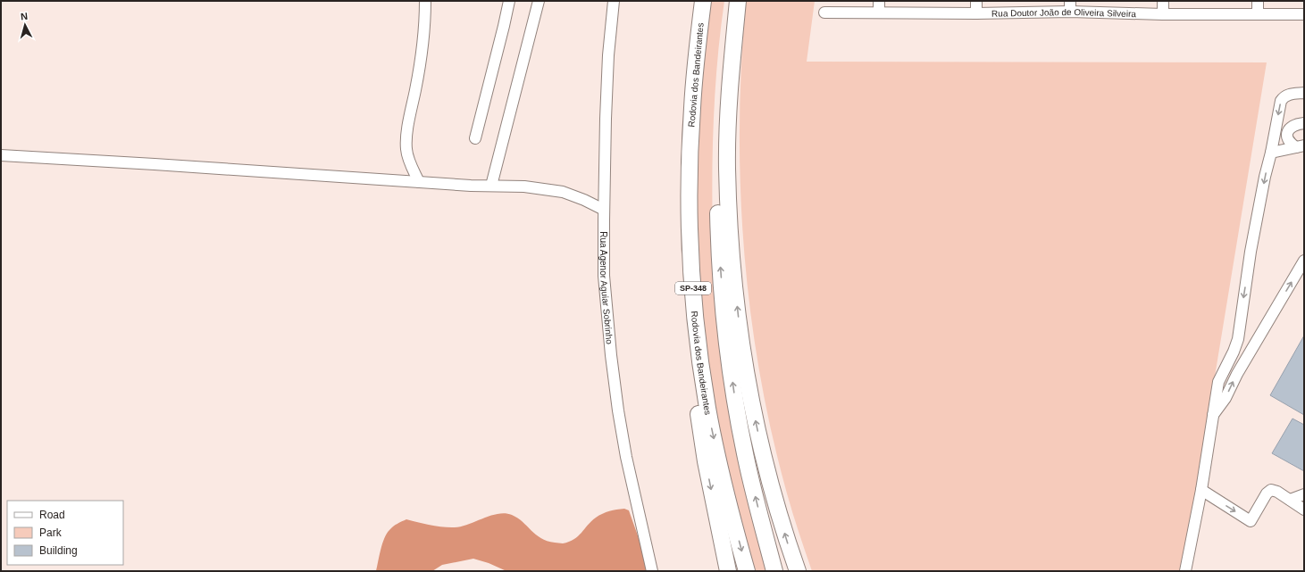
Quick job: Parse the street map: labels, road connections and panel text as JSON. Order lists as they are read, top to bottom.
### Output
{
  "streets": {
    "highway": ["Rodovia dos Bandeirantes", "SP-348"],
    "street": ["Rua Doutor João de Oliveira Silveira", "Rua Agenor Aguiar Sobrinho"]
  },
  "legend": ["Road", "Park", "Building"],
  "north": "top"
}
